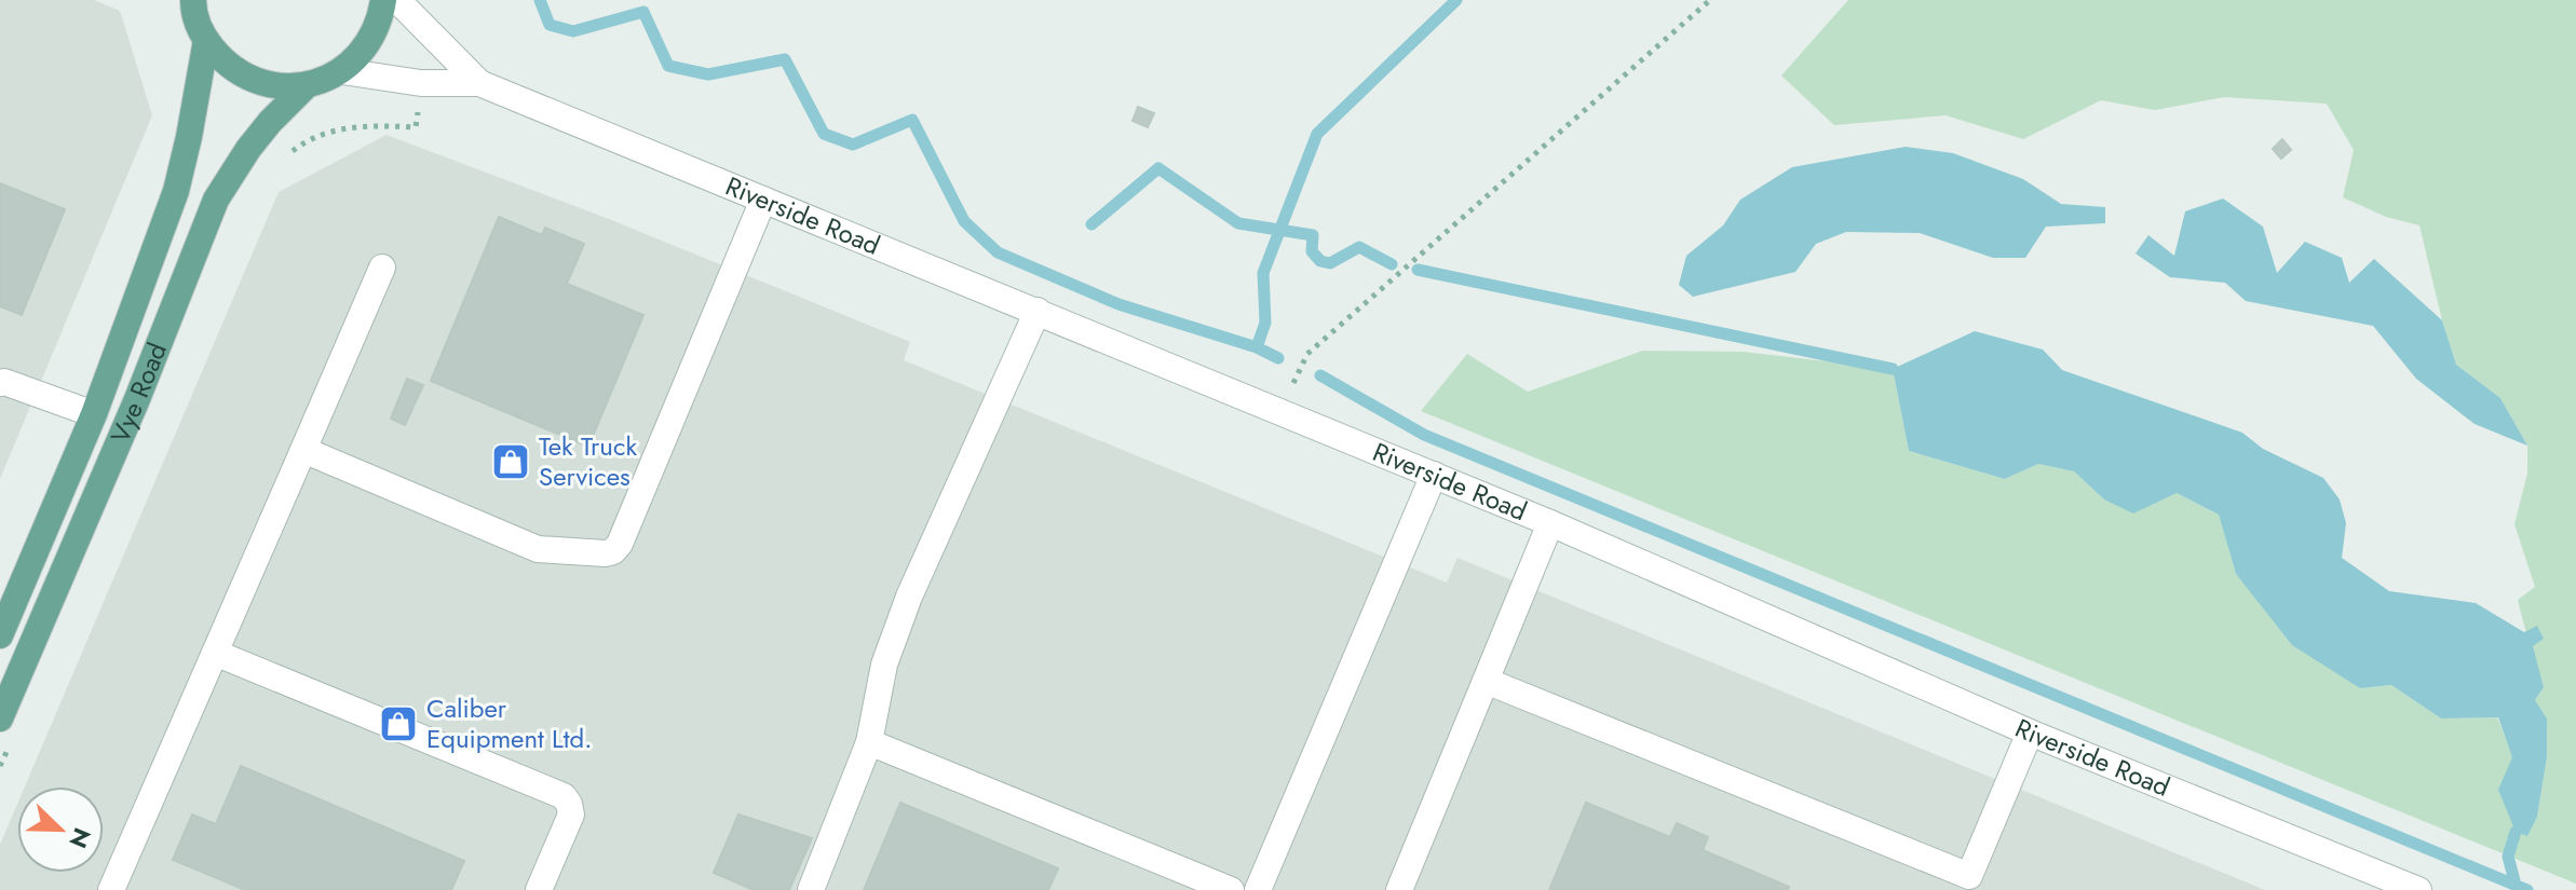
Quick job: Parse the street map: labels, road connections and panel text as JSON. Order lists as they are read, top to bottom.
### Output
{
  "streets": {
    "main road": ["Vye Road"],
    "street": ["Riverside Road"]
  },
  "places": {
    "shop": ["Tek Truck Services", "Caliber Equipment Ltd."]
  },
  "north": "bottom right"
}
